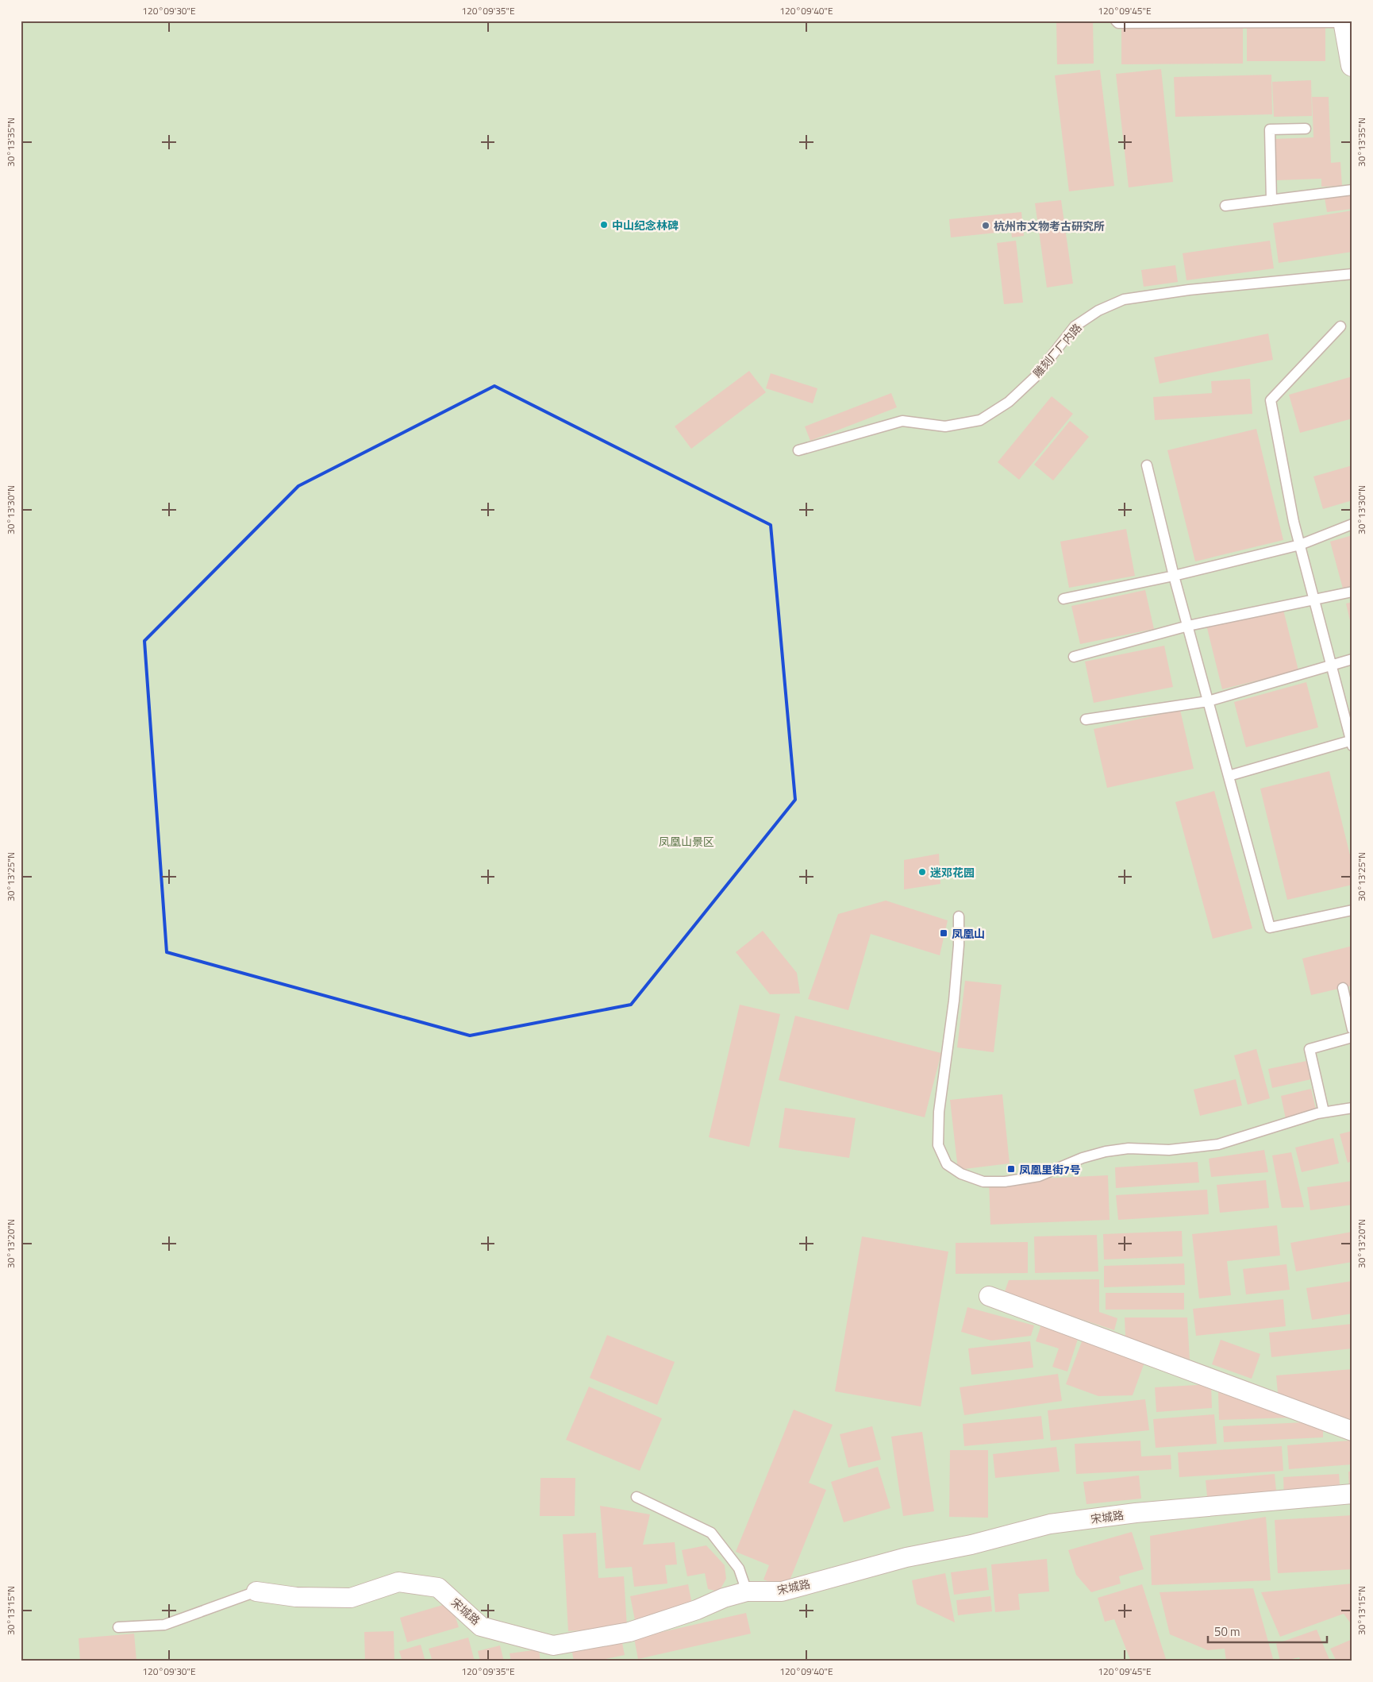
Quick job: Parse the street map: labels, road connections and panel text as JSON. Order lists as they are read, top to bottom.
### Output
{
  "streets": {
    "street": ["宋城路"],
    "lane": ["雕刻厂厂内路"]
  },
  "parks": ["凤凰山景区"],
  "places": {
    "other": ["中山纪念林碑", "杭州市文物考古研究所", "迷邓花园"],
    "transit": ["凤凰山", "凤凰里街7号"]
  },
  "scale_bar": "50 m",
  "coordinates": [
    "120°09'30\"E",
    "120°09'35\"E",
    "120°09'40\"E",
    "120°09'45\"E",
    "30°13'35\"N",
    "30°13'30\"N",
    "30°13'25\"N",
    "30°13'20\"N",
    "30°13'15\"N"
  ]
}
